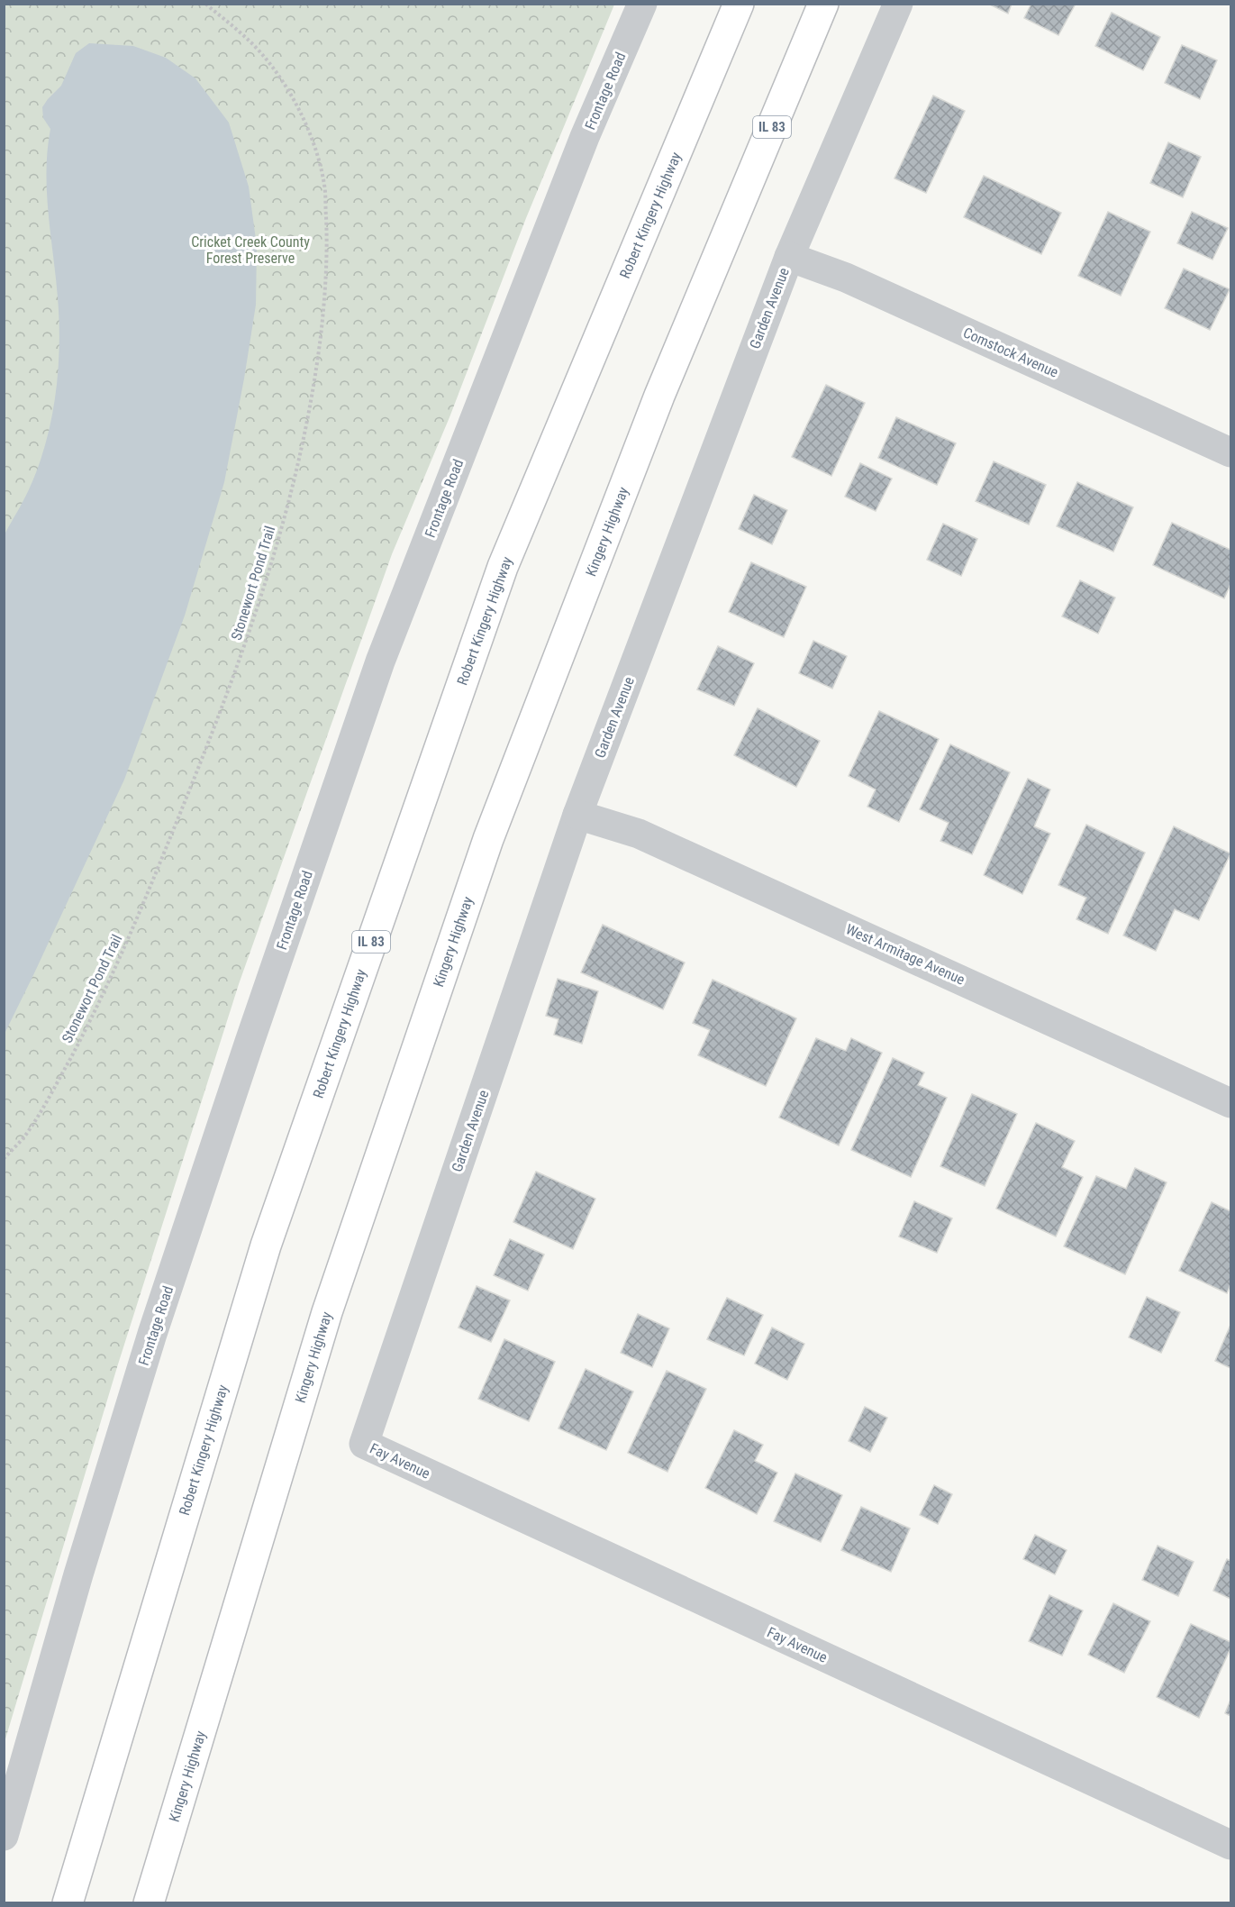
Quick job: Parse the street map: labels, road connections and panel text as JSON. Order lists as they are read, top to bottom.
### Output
{
  "streets": {
    "highway": ["IL 83", "Robert Kingery Highway", "Kingery Highway"],
    "street": [
      "Frontage Road",
      "Garden Avenue",
      "Comstock Avenue",
      "West Armitage Avenue",
      "Fay Avenue"
    ],
    "path": ["Stonewort Pond Trail"]
  },
  "crossings": [
    ["Garden Avenue", "Comstock Avenue"],
    ["Garden Avenue", "West Armitage Avenue"],
    ["Garden Avenue", "Fay Avenue"]
  ],
  "parks": ["Cricket Creek County Forest Preserve"]
}
